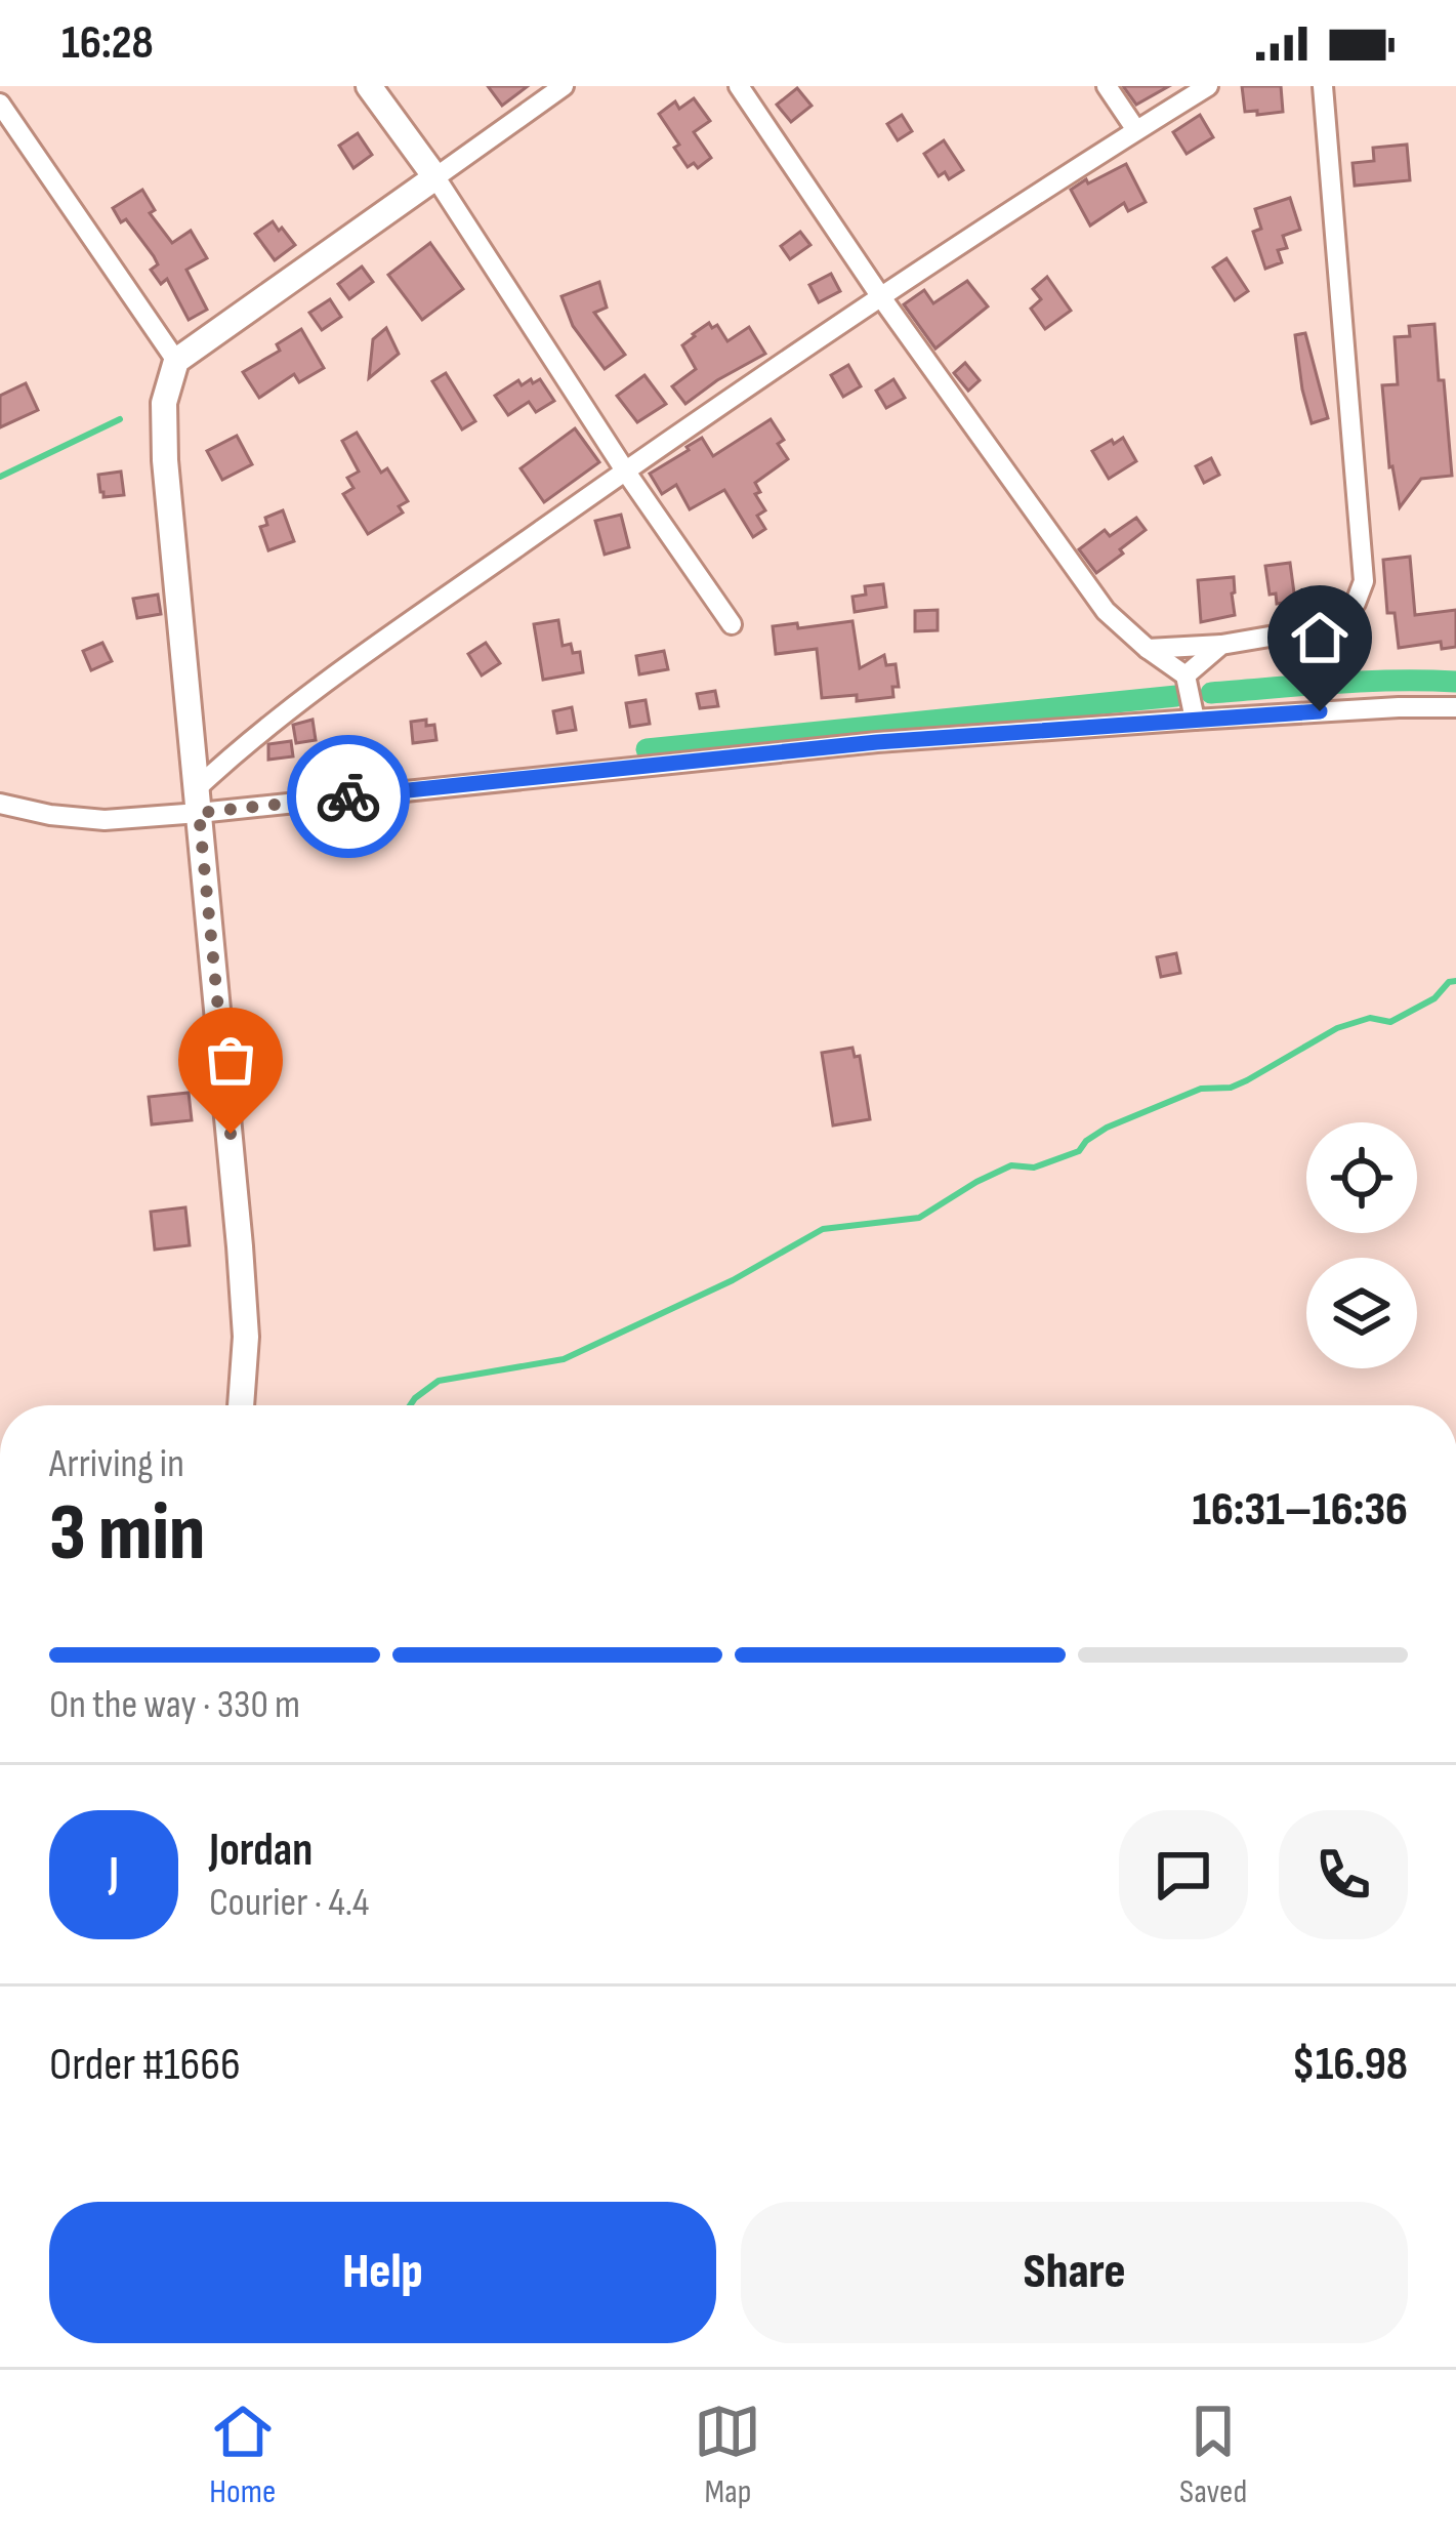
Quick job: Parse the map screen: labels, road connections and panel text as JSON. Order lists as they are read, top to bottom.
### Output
{
  "page": {
    "status": "16:28",
    "heading": ["3 min", "Arriving in", "16:31–16:36"],
    "panel": [
      "Jordan",
      "Courier · 4.4",
      "Order #1666",
      "$16.98"
    ],
    "bar": "On the way · 330 m",
    "round": "J",
    "buttons": ["Help", "Share"],
    "tabs": ["Home", "Map", "Saved"]
  }
}
